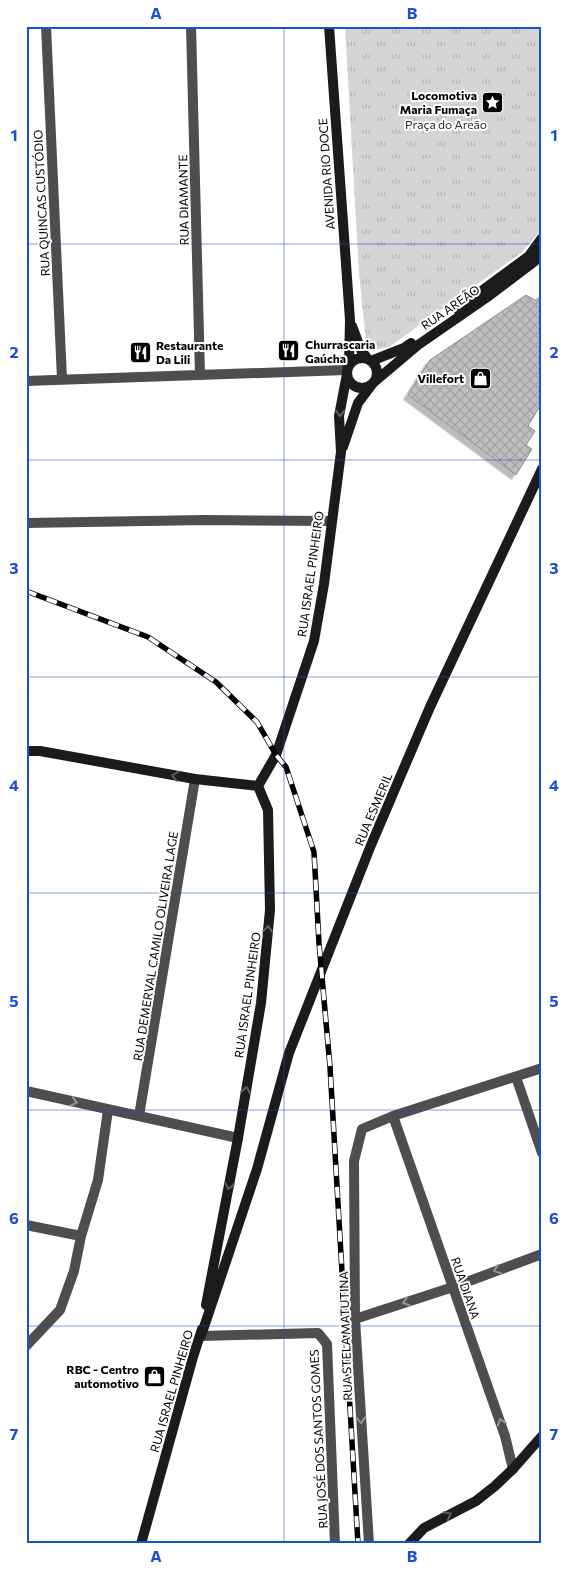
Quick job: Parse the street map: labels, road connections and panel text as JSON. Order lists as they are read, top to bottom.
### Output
{
  "streets": {
    "street": [
      "AVENIDA RIO DOCE",
      "RUA DIAMANTE",
      "RUA QUINCAS CUSTÓDIO",
      "RUA AREÃO",
      "RUA ISRAEL PINHEIRO",
      "RUA ESMERIL",
      "RUA DEMERVAL CAMILO OLIVEIRA LAGE",
      "RUA DIANA",
      "RUA STELA MATUTINA",
      "RUA JOSÉ DOS SANTOS GOMES"
    ]
  },
  "crossings": [
    ["AVENIDA RIO DOCE", "RUA AREÃO"],
    ["AVENIDA RIO DOCE", "RUA ISRAEL PINHEIRO"],
    ["RUA AREÃO", "RUA ISRAEL PINHEIRO"],
    ["RUA ISRAEL PINHEIRO", "RUA ESMERIL"],
    ["RUA ISRAEL PINHEIRO", "RUA JOSÉ DOS SANTOS GOMES"],
    ["RUA ESMERIL", "RUA JOSÉ DOS SANTOS GOMES"],
    ["RUA DIANA", "RUA STELA MATUTINA"]
  ],
  "one_way": ["RUA DIANA", "RUA STELA MATUTINA"],
  "parks": ["Praça do Areão"],
  "places": {
    "place": ["Locomotiva Maria Fumaça"],
    "restaurant": ["Churrascaria Gaúcha", "Restaurante Da Lili"],
    "shop": ["Villefort", "RBC - Centro automotivo"]
  },
  "grid": {
    "columns": ["A", "B"],
    "rows": [
      "1",
      "2",
      "3",
      "4",
      "5",
      "6",
      "7"
    ]
  }
}
